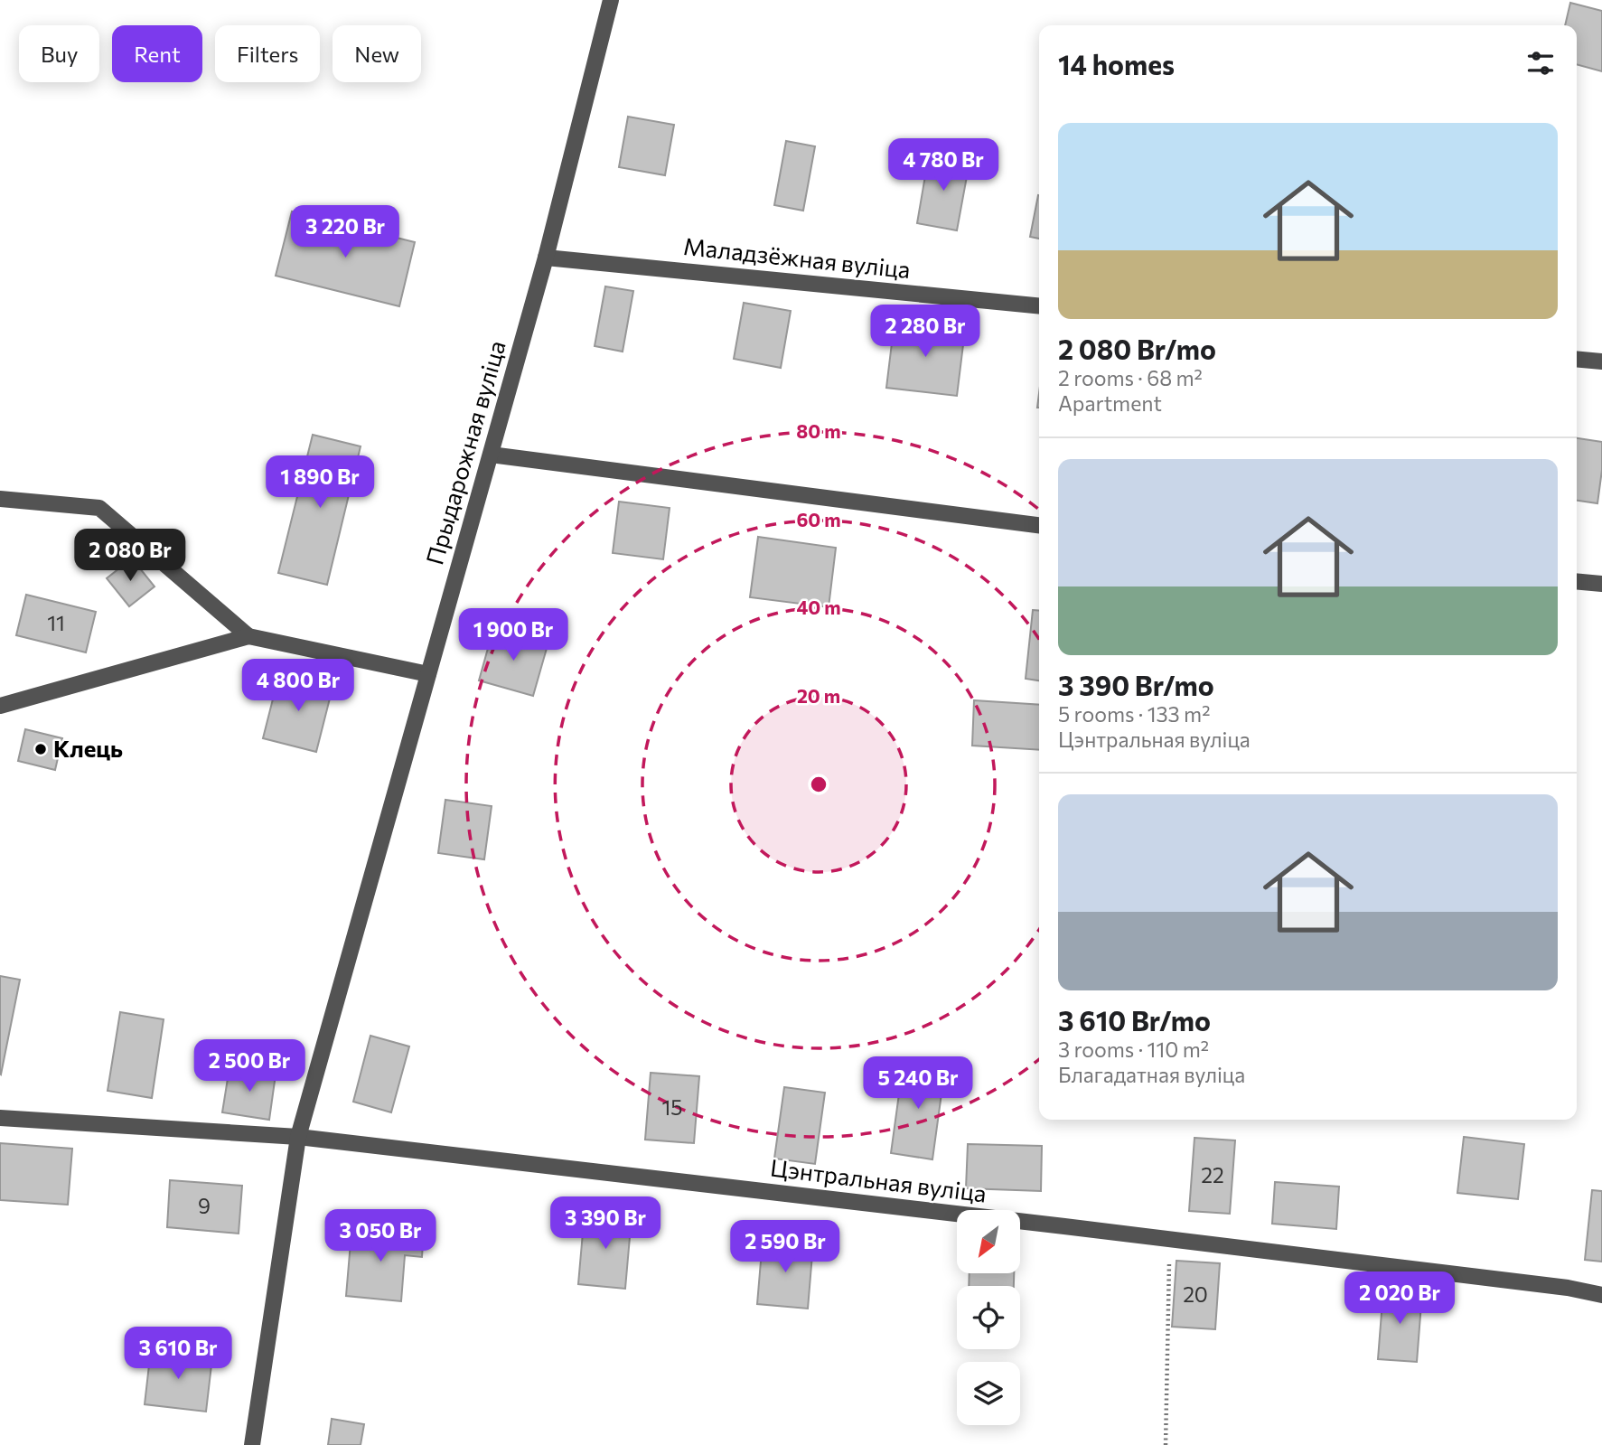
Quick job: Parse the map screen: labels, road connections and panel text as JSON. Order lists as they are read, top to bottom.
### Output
{
  "streets": {
    "street": ["Маладзёжная вуліца", "Прыдарожная вуліца", "Цэнтральная вуліца"]
  },
  "crossings": [
    ["Маладзёжная вуліца", "Прыдарожная вуліца"],
    ["Прыдарожная вуліца", "Цэнтральная вуліца"]
  ],
  "places": ["Клець"],
  "house_numbers": [
    "11",
    "15",
    "22",
    "9",
    "20"
  ],
  "north": "bottom left",
  "page": {
    "chip": [
      "Buy",
      "Rent",
      "Filters",
      "New"
    ],
    "heading": "14 homes",
    "list": [
      {
        "name": "2 080 Br/mo",
        "note": "2 rooms · 68 m² · Apartment"
      },
      {
        "name": "3 390 Br/mo",
        "note": "5 rooms · 133 m² · Цэнтральная вуліца"
      },
      {
        "name": "3 610 Br/mo",
        "note": "3 rooms · 110 m² · Благадатная вуліца"
      }
    ],
    "price": [
      "4 780 Br",
      "3 220 Br",
      "2 280 Br",
      "1 890 Br",
      "2 080 Br",
      "1 900 Br",
      "4 800 Br",
      "2 500 Br",
      "5 240 Br",
      "3 390 Br",
      "3 050 Br",
      "2 590 Br",
      "2 020 Br",
      "3 610 Br"
    ]
  },
  "rings": [
    "80 m",
    "60 m",
    "40 m",
    "20 m"
  ]
}
